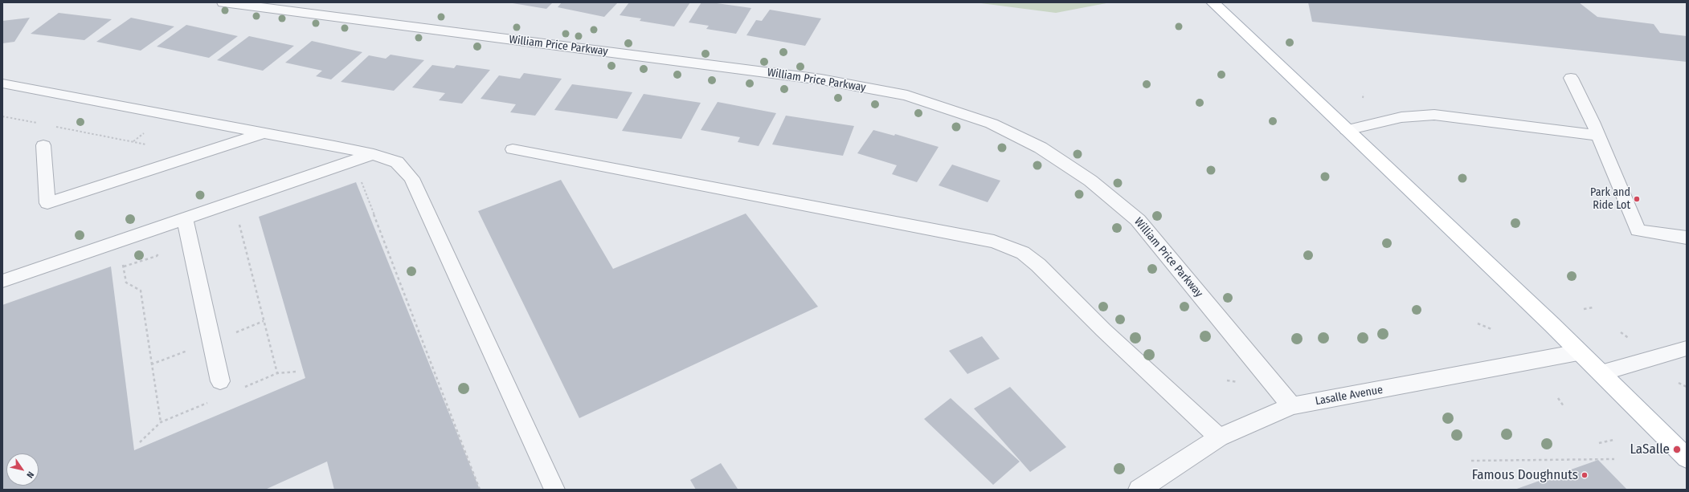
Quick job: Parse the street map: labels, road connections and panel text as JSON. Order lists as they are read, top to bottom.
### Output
{
  "streets": {
    "street": ["William Price Parkway", "Lasalle Avenue"]
  },
  "crossings": [
    ["William Price Parkway", "Lasalle Avenue"]
  ],
  "places": ["Park and Ride Lot", "LaSalle", "Famous Doughnuts"],
  "north": "bottom right"
}
